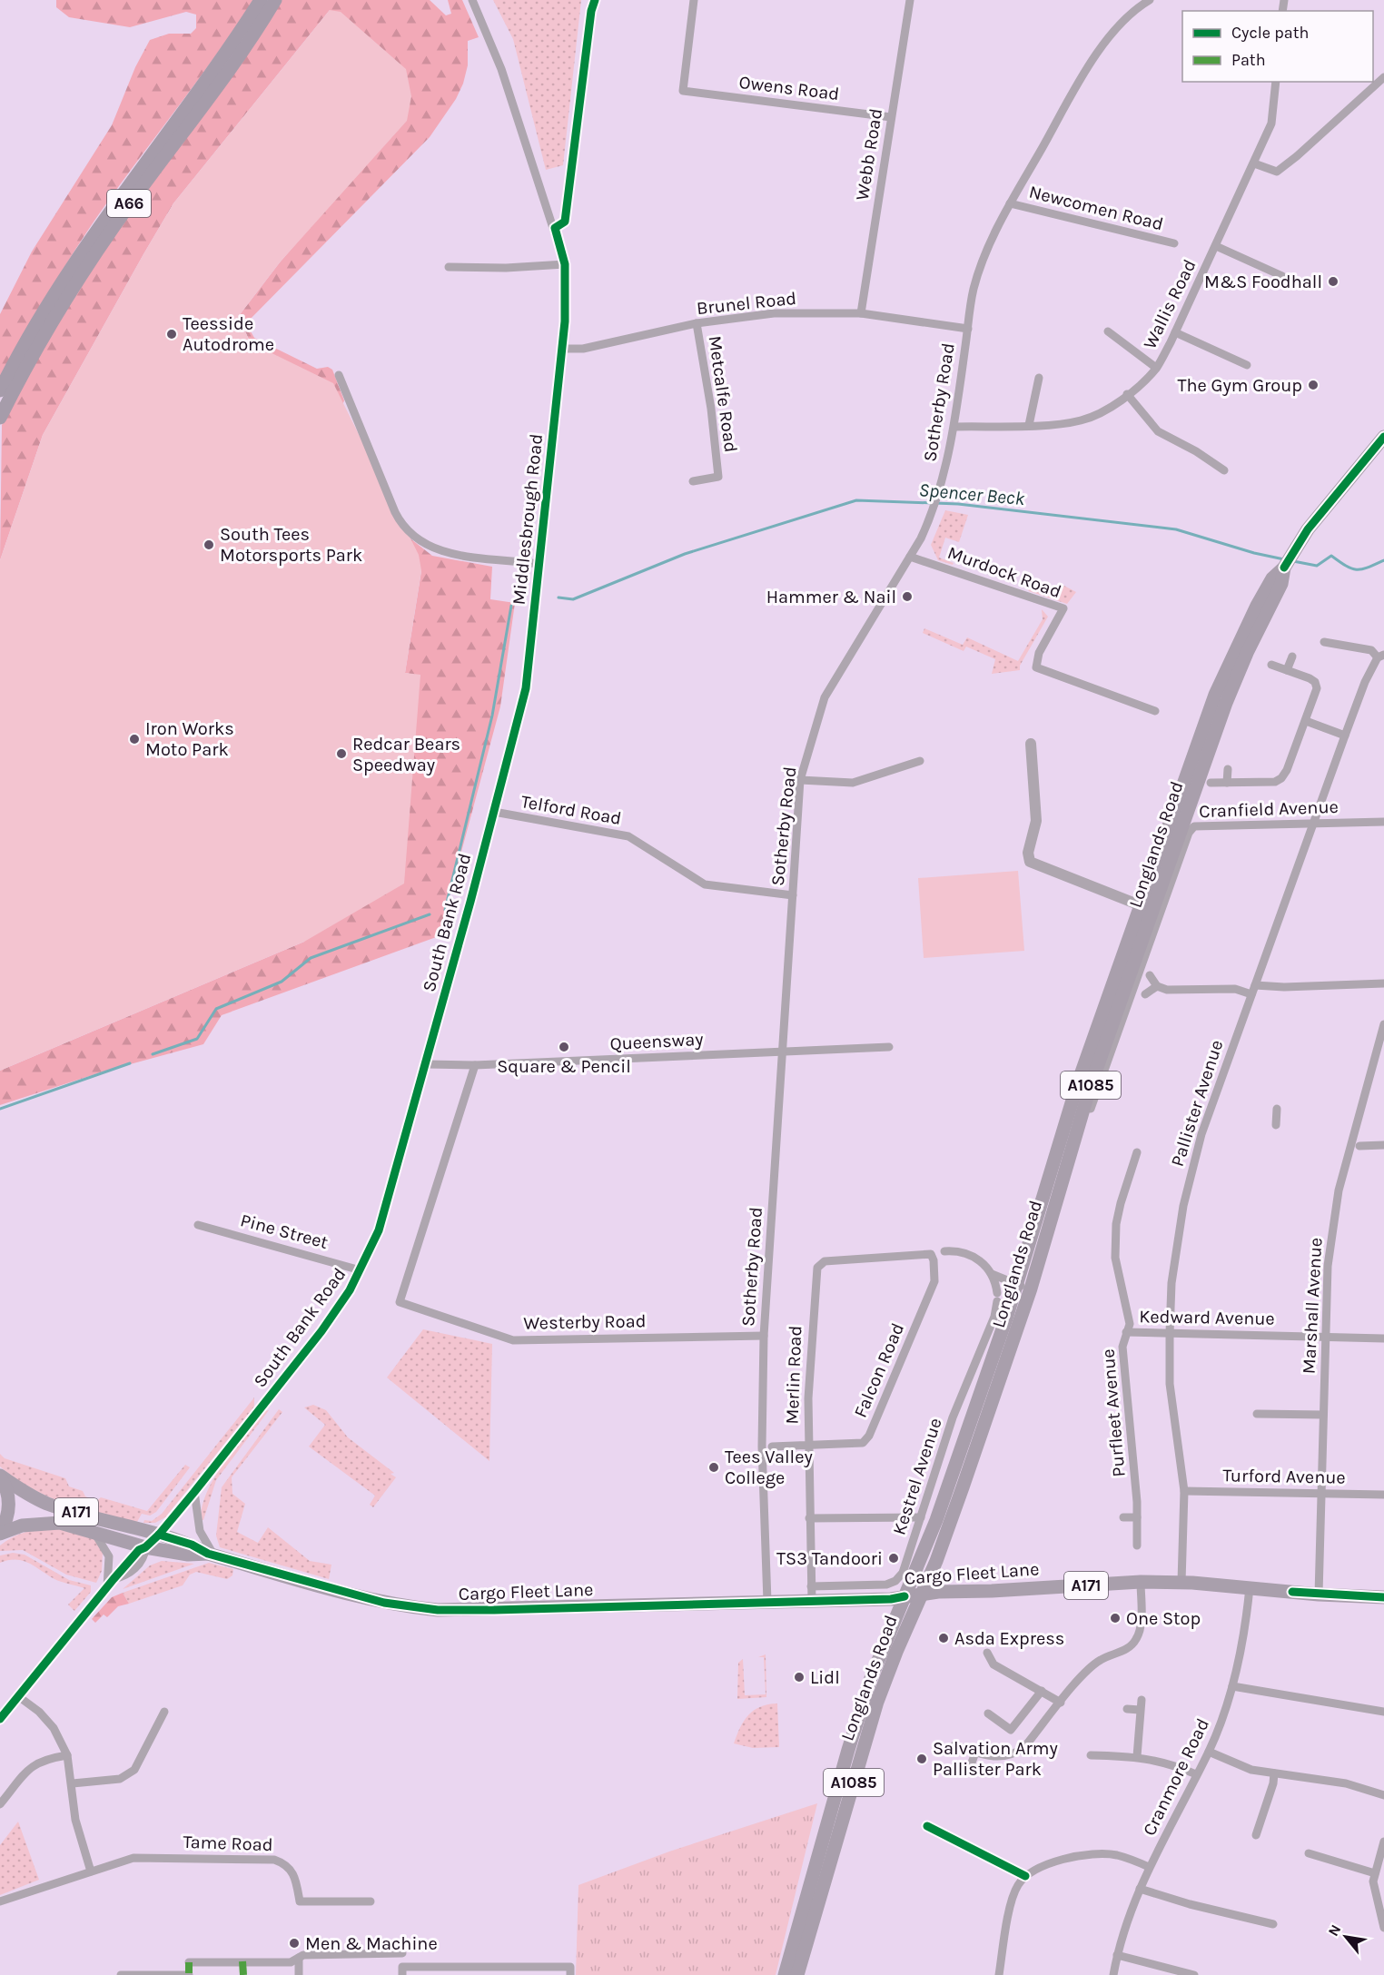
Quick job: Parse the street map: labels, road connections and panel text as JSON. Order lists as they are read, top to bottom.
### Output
{
  "streets": {
    "highway": ["A66"],
    "main road": [
      "Longlands Road",
      "A1085",
      "A171",
      "Cargo Fleet Lane"
    ],
    "street": [
      "Owens Road",
      "Webb Road",
      "Newcomen Road",
      "Brunel Road",
      "Wallis Road",
      "Metcalfe Road",
      "Sotherby Road",
      "Middlesbrough Road",
      "Murdock Road",
      "Cranfield Avenue",
      "Telford Road",
      "South Bank Road",
      "Queensway",
      "Pallister Avenue",
      "Pine Street",
      "Marshall Avenue",
      "Kedward Avenue",
      "Westerby Road",
      "Falcon Road",
      "Merlin Road",
      "Purfleet Avenue",
      "Kestrel Avenue",
      "Turford Avenue",
      "Cranmore Road",
      "Tame Road"
    ]
  },
  "crossings": [
    ["Owens Road", "Webb Road"],
    ["Webb Road", "Brunel Road"],
    ["Newcomen Road", "Sotherby Road"],
    ["Brunel Road", "Metcalfe Road"],
    ["Brunel Road", "Sotherby Road"],
    ["Brunel Road", "Middlesbrough Road"],
    ["Wallis Road", "Sotherby Road"],
    ["Sotherby Road", "Murdock Road"],
    ["Sotherby Road", "Telford Road"],
    ["Sotherby Road", "Queensway"],
    ["Sotherby Road", "Westerby Road"],
    ["Sotherby Road", "Cargo Fleet Lane"],
    ["Middlesbrough Road", "Telford Road"],
    ["Middlesbrough Road", "South Bank Road"],
    ["Cranfield Avenue", "Pallister Avenue"],
    ["Telford Road", "South Bank Road"],
    ["Longlands Road", "A1085"],
    ["Longlands Road", "Cargo Fleet Lane"],
    ["South Bank Road", "Queensway"],
    ["South Bank Road", "Pine Street"],
    ["South Bank Road", "Cargo Fleet Lane"],
    ["Queensway", "Westerby Road"],
    ["Pallister Avenue", "Kedward Avenue"],
    ["Pallister Avenue", "Turford Avenue"],
    ["Pallister Avenue", "Cargo Fleet Lane"],
    ["Marshall Avenue", "Kedward Avenue"],
    ["Marshall Avenue", "Turford Avenue"],
    ["Marshall Avenue", "Cargo Fleet Lane"],
    ["Kedward Avenue", "Purfleet Avenue"],
    ["Falcon Road", "Merlin Road"],
    ["Merlin Road", "Kestrel Avenue"],
    ["Merlin Road", "Cargo Fleet Lane"],
    ["Kestrel Avenue", "Cargo Fleet Lane"],
    ["Cargo Fleet Lane", "Cranmore Road"]
  ],
  "water": ["Spencer Beck"],
  "places": [
    "M&S Foodhall",
    "Teesside Autodrome",
    "The Gym Group",
    "South Tees Motorsports Park",
    "Hammer & Nail",
    "Iron Works Moto Park",
    "Redcar Bears Speedway",
    "Square & Pencil",
    "Tees Valley College",
    "TS3 Tandoori",
    "One Stop",
    "Asda Express",
    "Lidl",
    "Salvation Army Pallister Park",
    "Men & Machine"
  ],
  "legend": ["Cycle path", "Path"],
  "north": "top left"
}
